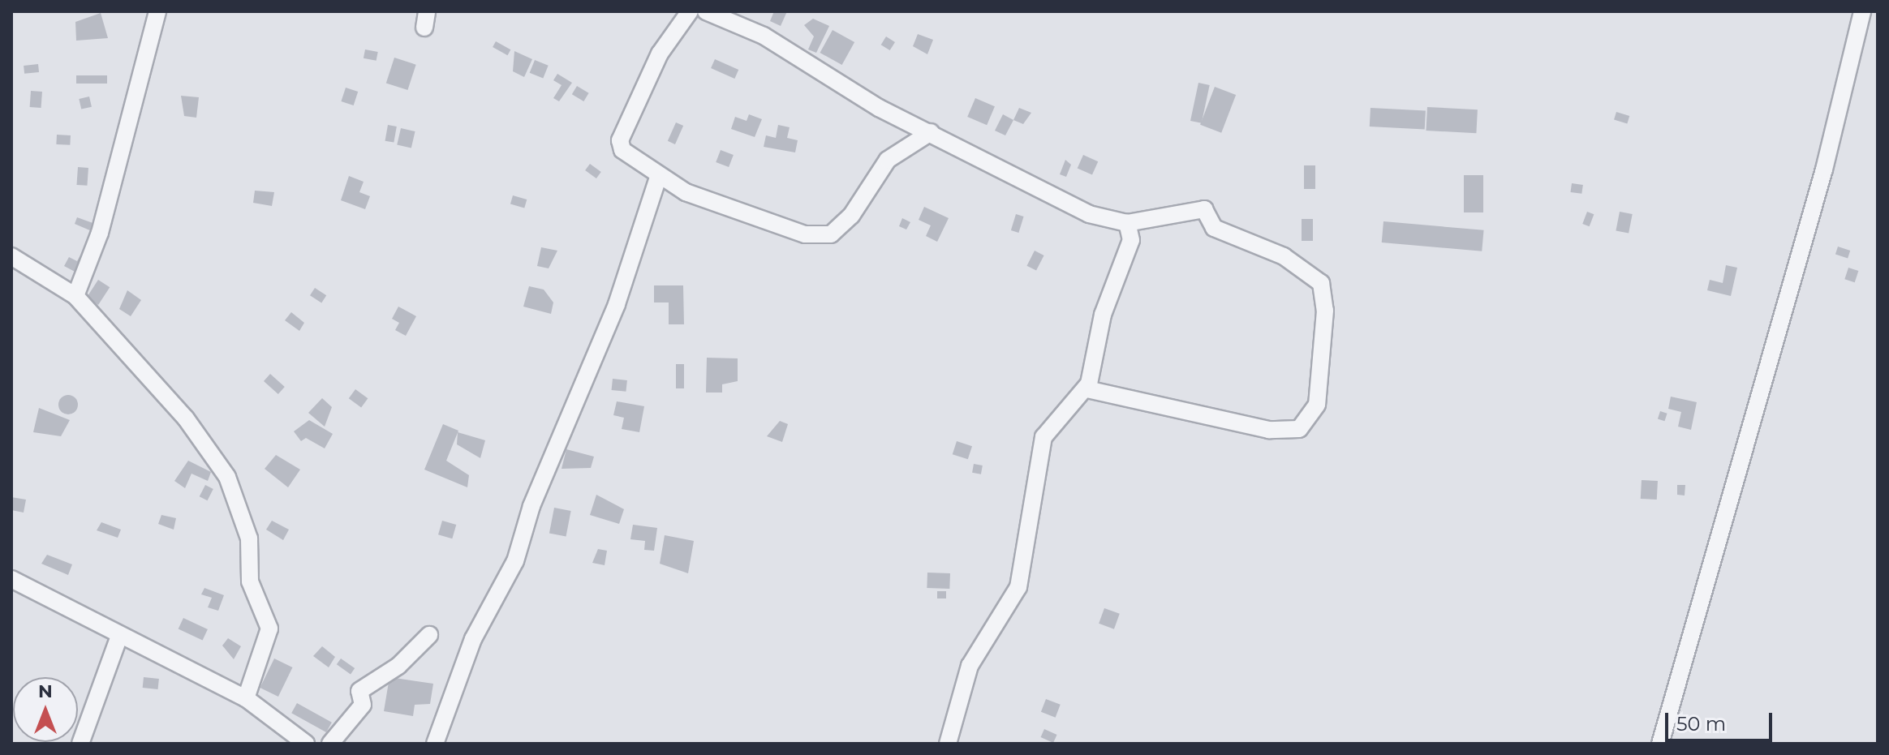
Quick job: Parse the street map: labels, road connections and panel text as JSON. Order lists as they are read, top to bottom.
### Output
{
  "scale_bar": "50 m",
  "north": "top"
}
